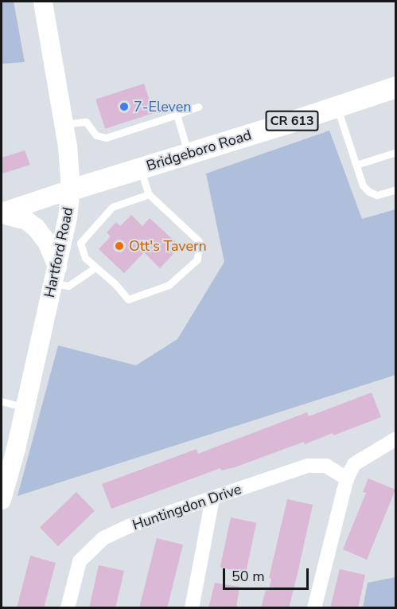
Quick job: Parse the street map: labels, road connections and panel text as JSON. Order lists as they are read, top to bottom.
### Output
{
  "streets": {
    "main road": ["CR 613", "Bridgeboro Road", "Hartford Road"],
    "street": ["Huntingdon Drive"]
  },
  "crossings": [
    ["Bridgeboro Road", "Hartford Road"]
  ],
  "places": ["7-Eleven", "Ott's Tavern"],
  "scale_bar": "50 m"
}
